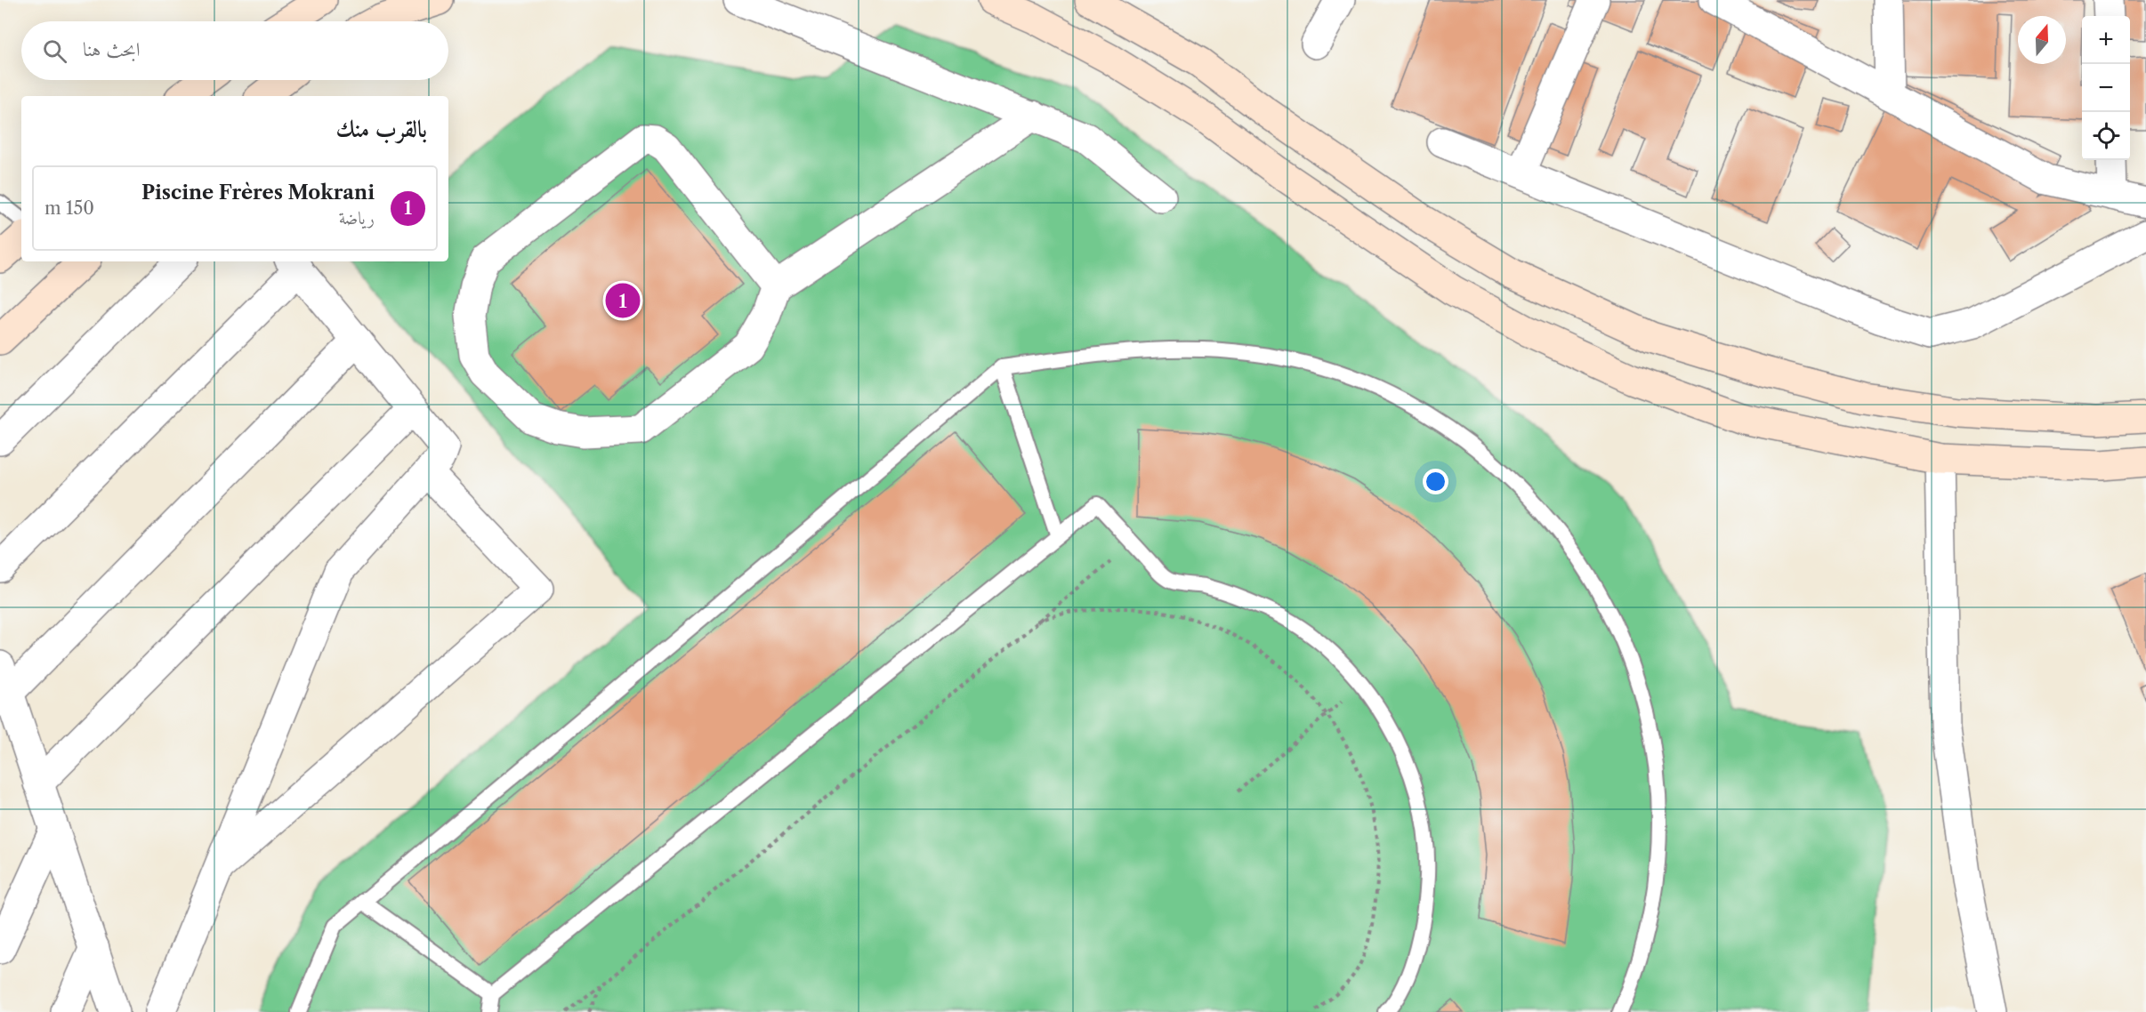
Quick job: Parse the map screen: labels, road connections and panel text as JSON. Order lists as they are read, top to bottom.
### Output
{
  "north": "top",
  "page": {
    "map_buttons": ["+", "−"],
    "search": "ابحث هنا",
    "heading": "بالقرب منك",
    "list": [
      {
        "mark": "1",
        "name": "Piscine Frères Mokrani",
        "note": "رياضة",
        "value": "150 m"
      }
    ],
    "pins": "1"
  }
}
